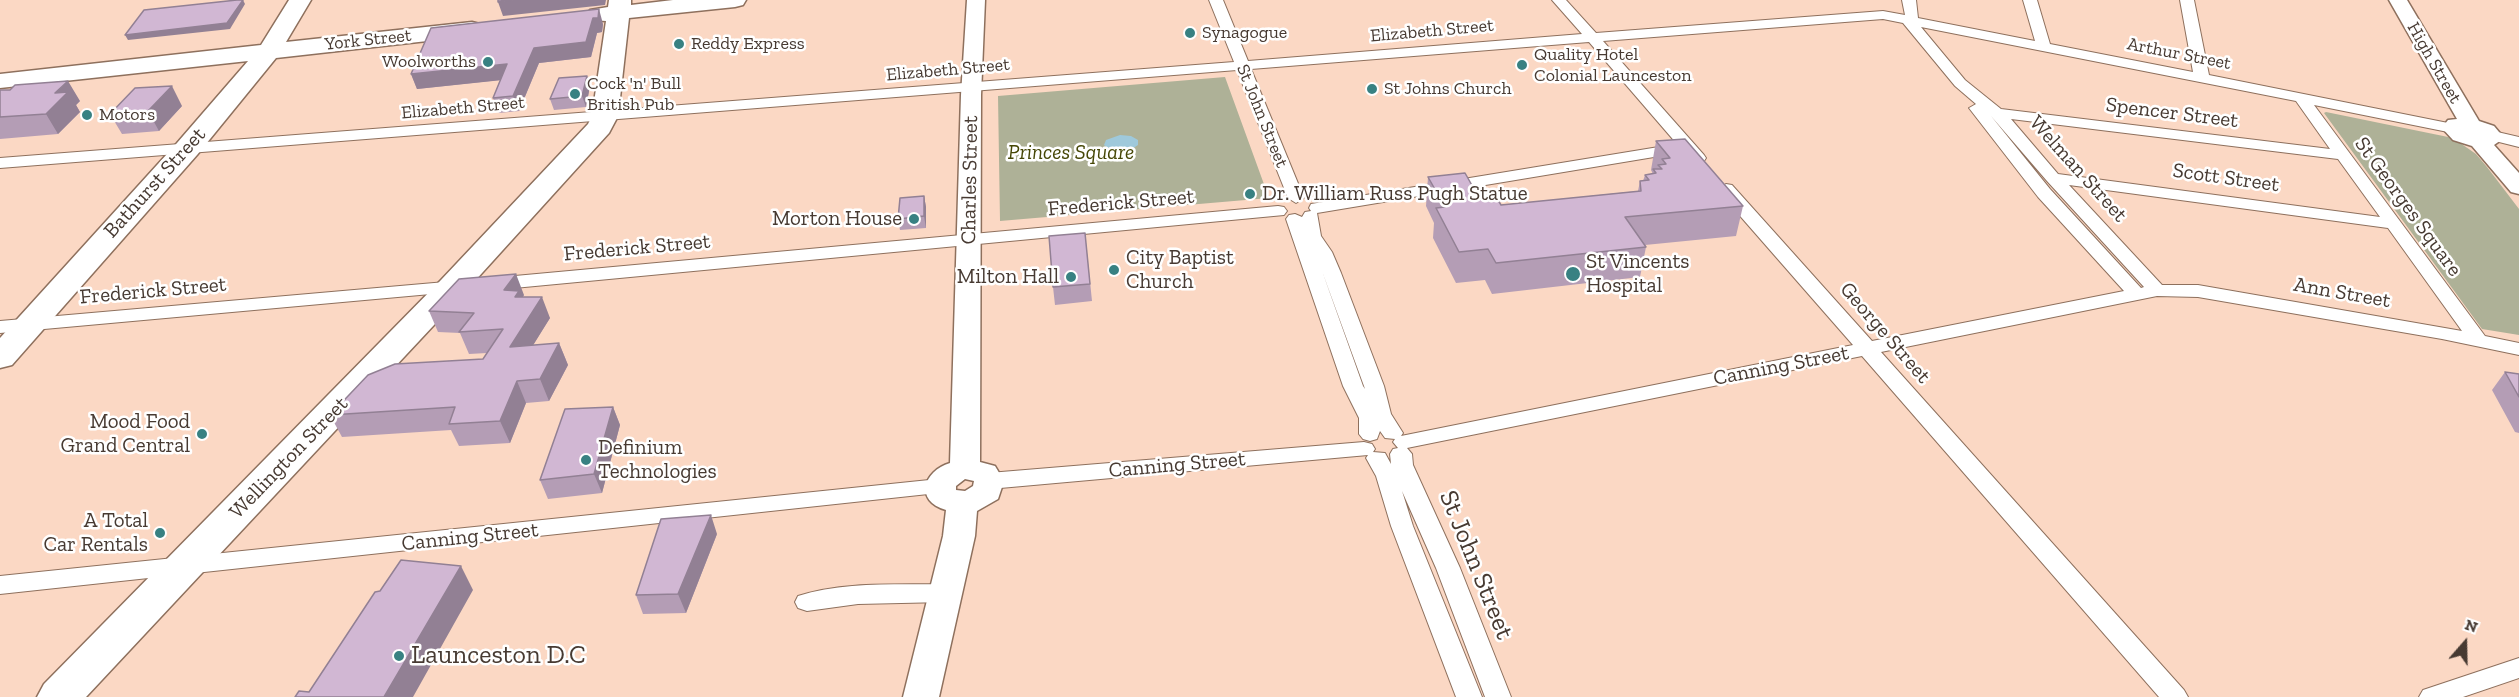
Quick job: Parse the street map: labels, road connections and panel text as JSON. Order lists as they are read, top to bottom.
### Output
{
  "streets": {
    "highway": ["York Street", "Bathurst Street", "Wellington Street"],
    "street": [
      "Elizabeth Street",
      "Arthur Street",
      "High Street",
      "Spencer Street",
      "St John Street",
      "Welman Street",
      "Scott Street",
      "Charles Street",
      "Frederick Street",
      "St Georges Square",
      "Ann Street",
      "George Street",
      "Canning Street"
    ]
  },
  "crossings": [
    ["Elizabeth Street", "Arthur Street"],
    ["Elizabeth Street", "St John Street"],
    ["Elizabeth Street", "Welman Street"],
    ["Elizabeth Street", "Charles Street"],
    ["Elizabeth Street", "Bathurst Street"],
    ["Elizabeth Street", "George Street"],
    ["Elizabeth Street", "Wellington Street"],
    ["York Street", "Bathurst Street"],
    ["Arthur Street", "High Street"],
    ["Arthur Street", "Welman Street"],
    ["Arthur Street", "St Georges Square"],
    ["Spencer Street", "Welman Street"],
    ["Spencer Street", "St Georges Square"],
    ["St John Street", "Frederick Street"],
    ["St John Street", "Canning Street"],
    ["Welman Street", "Scott Street"],
    ["Welman Street", "Ann Street"],
    ["Welman Street", "Canning Street"],
    ["Scott Street", "St Georges Square"],
    ["Charles Street", "Frederick Street"],
    ["Charles Street", "Canning Street"],
    ["Bathurst Street", "Frederick Street"],
    ["Frederick Street", "George Street"],
    ["Frederick Street", "Wellington Street"],
    ["St Georges Square", "Ann Street"],
    ["Ann Street", "Canning Street"],
    ["George Street", "Canning Street"],
    ["Canning Street", "Wellington Street"]
  ],
  "parks": ["Princes Square"],
  "places": [
    "Synagogue",
    "Reddy Express",
    "Woolworths",
    "Quality Hotel Colonial Launceston",
    "St Johns Church",
    "Cock 'n' Bull British Pub",
    "Motors",
    "Dr. William Russ Pugh Statue",
    "Morton House",
    "City Baptist Church",
    "St Vincents Hospital",
    "Milton Hall",
    "Mood Food Grand Central",
    "Definium Technologies",
    "A Total Car Rentals",
    "Launceston D.C"
  ],
  "north": "top"
}
